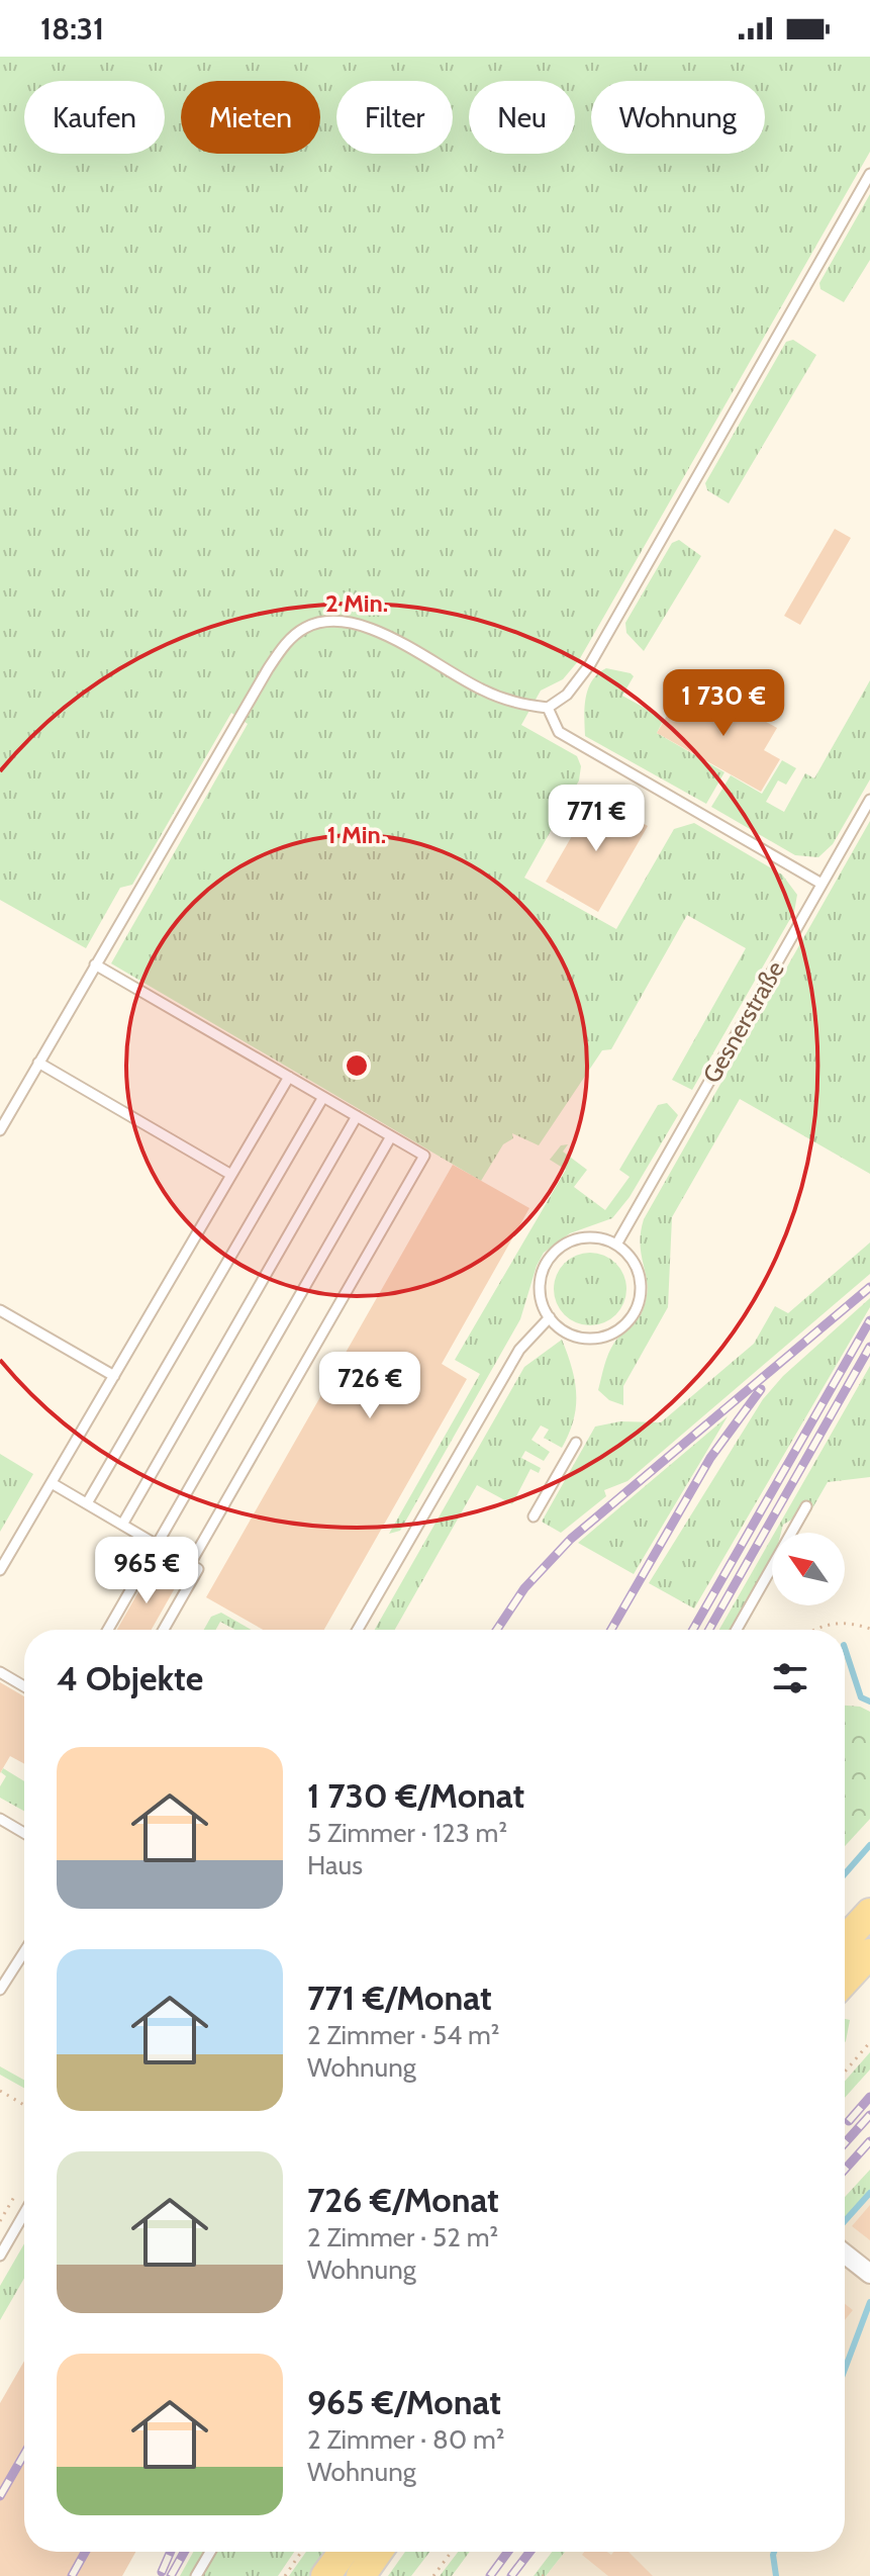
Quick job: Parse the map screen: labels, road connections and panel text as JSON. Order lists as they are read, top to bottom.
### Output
{
  "streets": {
    "lane": ["Gesnerstraße"]
  },
  "north": "top left",
  "page": {
    "status": "18:31",
    "chip": [
      "Kaufen",
      "Mieten",
      "Filter",
      "Neu",
      "Wohnung"
    ],
    "price": [
      "1 730 €",
      "771 €",
      "726 €",
      "965 €"
    ],
    "heading": "4 Objekte",
    "list": [
      {
        "name": "1 730 €/Monat",
        "note": "5 Zimmer · 123 m² · Haus"
      },
      {
        "name": "771 €/Monat",
        "note": "2 Zimmer · 54 m² · Wohnung"
      },
      {
        "name": "726 €/Monat",
        "note": "2 Zimmer · 52 m² · Wohnung"
      },
      {
        "name": "965 €/Monat",
        "note": "2 Zimmer · 80 m² · Wohnung"
      }
    ]
  },
  "rings": ["2 Min.", "1 Min."]
}
